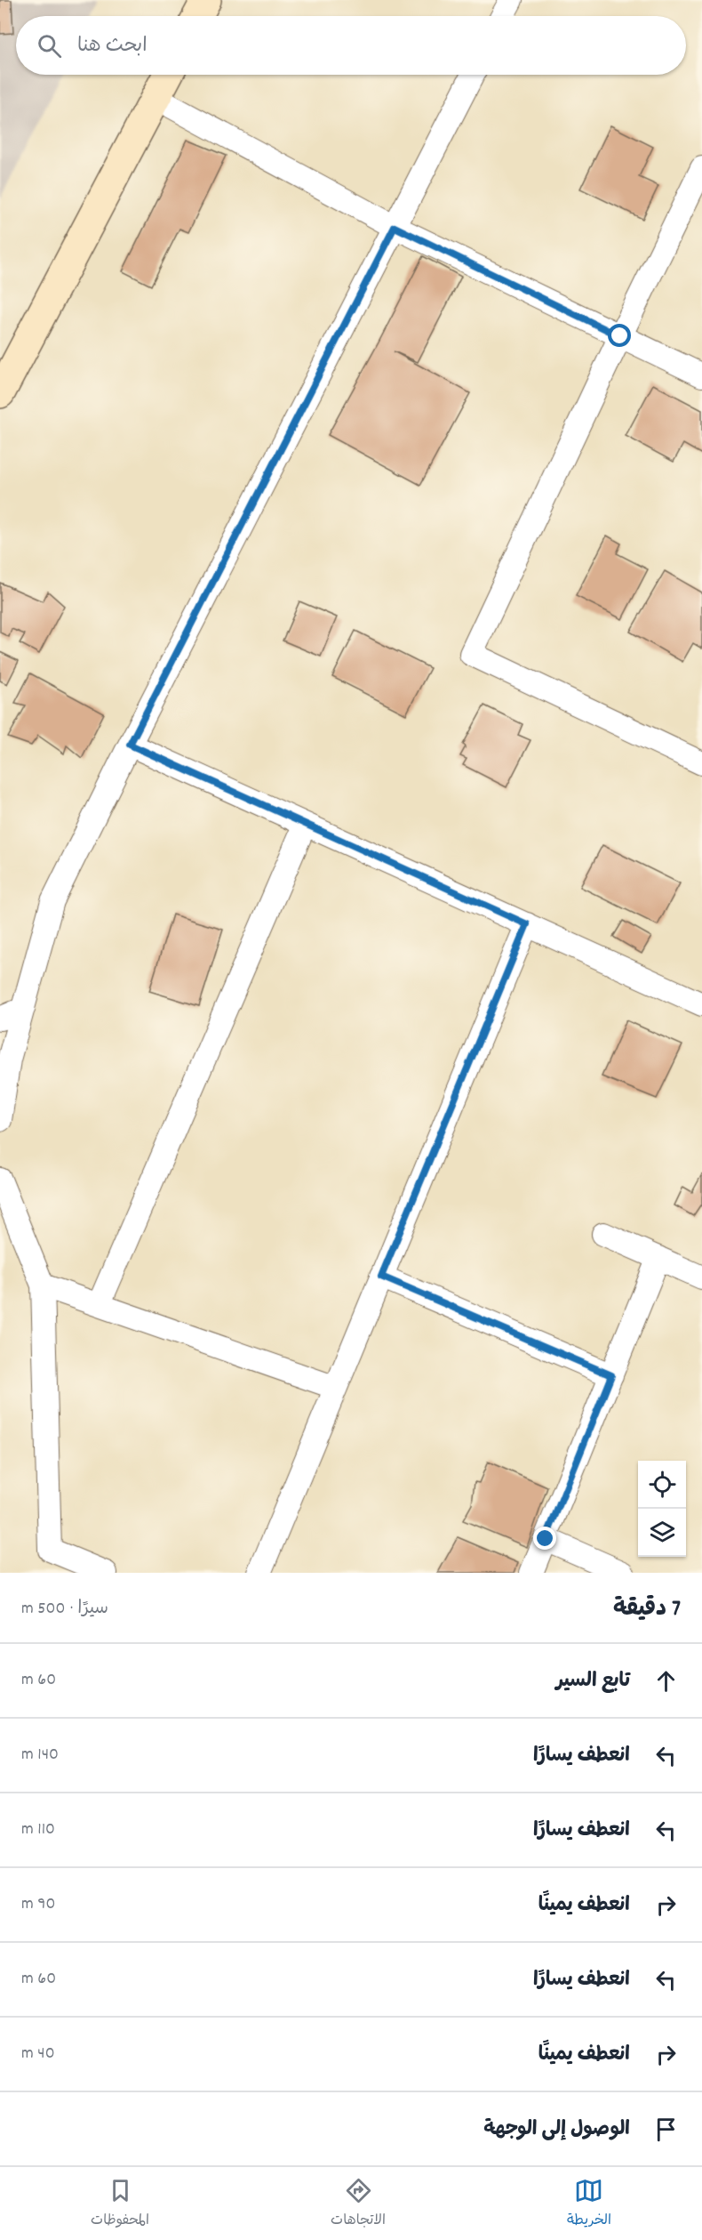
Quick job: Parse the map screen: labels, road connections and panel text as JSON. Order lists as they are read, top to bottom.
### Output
{
  "page": {
    "search": "ابحث هنا",
    "heading": ["7 دقيقة", "سيرًا · 500 m"],
    "list": [
      ["تابع السير", "60 m"],
      ["انعطف يسارًا", "140 m"],
      ["انعطف يسارًا", "110 m"],
      ["انعطف يمينًا", "90 m"],
      ["انعطف يسارًا", "60 m"],
      ["انعطف يمينًا", "40 m"],
      "الوصول إلى الوجهة"
    ],
    "nav": ["الخريطة", "الاتجاهات", "المحفوظات"]
  }
}
